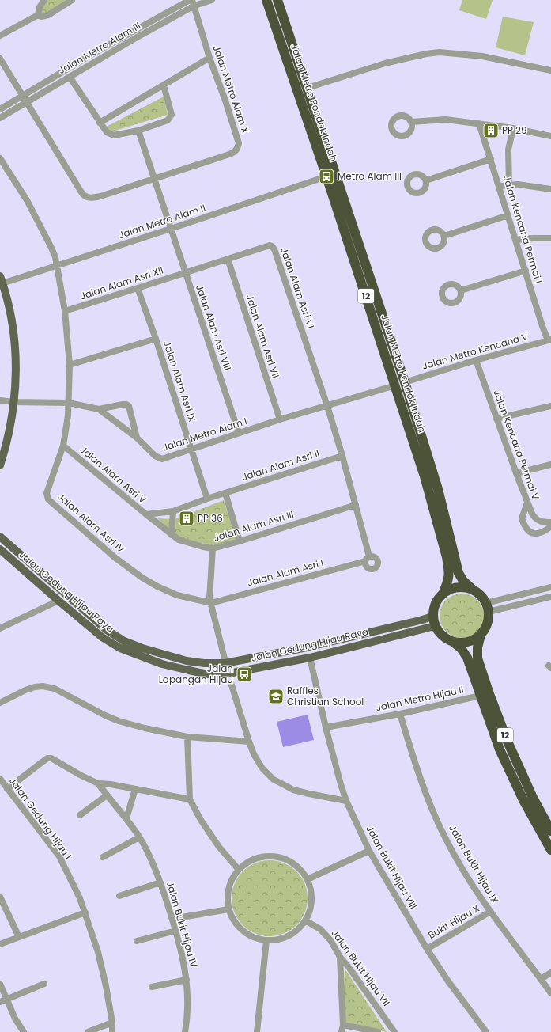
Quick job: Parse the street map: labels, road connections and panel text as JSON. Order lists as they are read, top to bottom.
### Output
{
  "streets": {
    "highway": ["Jalan Metro Pondok Indah", "12"],
    "main road": ["Jalan Gedung Hijau Raya"],
    "street": [
      "Jalan Metro Alam III",
      "Jalan Metro Alam X",
      "Jalan Metro Alam II",
      "Jalan Kencana Permai I",
      "Jalan Alam Asri XII",
      "Jalan Alam Asri VI",
      "Jalan Alam Asri VIII",
      "Jalan Alam Asri VII",
      "Jalan Metro Kencana V",
      "Jalan Alam Asri IX",
      "Jalan Metro Alam I",
      "Jalan Kencana Permai V",
      "Jalan Alam Asri II",
      "Jalan Alam Asri V",
      "Jalan Alam Asri IV",
      "Jalan Alam Asri III",
      "Jalan Alam Asri I",
      "Jalan Metro Hijau II",
      "Jalan Gedung Hijau I",
      "Jalan Bukit Hijau IX",
      "Jalan Bukit Hijau VIII",
      "Bukit Hijau X",
      "Jalan Bukit Hijau IV",
      "Jalan Bukit Hijau VII"
    ]
  },
  "crossings": [
    ["Jalan Metro Alam III", "Jalan Metro Alam X"],
    ["Jalan Metro Pondok Indah", "Jalan Metro Alam II"],
    ["Jalan Metro Pondok Indah", "12"],
    ["Jalan Metro Pondok Indah", "Jalan Metro Kencana V"],
    ["Jalan Metro Pondok Indah", "Jalan Metro Alam I"],
    ["Jalan Metro Pondok Indah", "Jalan Gedung Hijau Raya"],
    ["Jalan Metro Alam II", "Jalan Alam Asri VIII"],
    ["Jalan Metro Alam II", "Jalan Alam Asri IV"],
    ["Jalan Kencana Permai I", "Jalan Metro Kencana V"],
    ["Jalan Alam Asri XII", "Jalan Alam Asri VI"],
    ["Jalan Alam Asri XII", "Jalan Alam Asri VIII"],
    ["Jalan Alam Asri XII", "Jalan Alam Asri IX"],
    ["Jalan Alam Asri XII", "Jalan Alam Asri IV"],
    ["Jalan Alam Asri VI", "Jalan Alam Asri VIII"],
    ["Jalan Alam Asri VI", "Jalan Alam Asri VII"],
    ["Jalan Alam Asri VI", "Jalan Metro Alam I"],
    ["Jalan Alam Asri VI", "Jalan Alam Asri I"],
    ["12", "Jalan Gedung Hijau Raya"],
    ["12", "Jalan Metro Hijau II"],
    ["Jalan Alam Asri VIII", "Jalan Metro Alam I"],
    ["Jalan Alam Asri VII", "Jalan Metro Alam I"],
    ["Jalan Metro Kencana V", "Jalan Kencana Permai V"],
    ["Jalan Alam Asri IX", "Jalan Metro Alam I"],
    ["Jalan Alam Asri IX", "Jalan Alam Asri II"],
    ["Jalan Alam Asri IX", "Jalan Alam Asri V"],
    ["Jalan Metro Alam I", "Jalan Alam Asri IV"],
    ["Jalan Metro Alam I", "Jalan Alam Asri I"],
    ["Jalan Alam Asri II", "Jalan Alam Asri V"],
    ["Jalan Alam Asri II", "Jalan Alam Asri I"],
    ["Jalan Alam Asri V", "Jalan Alam Asri IV"],
    ["Jalan Alam Asri V", "Jalan Alam Asri III"],
    ["Jalan Alam Asri IV", "Jalan Alam Asri I"],
    ["Jalan Alam Asri III", "Jalan Alam Asri I"],
    ["Jalan Gedung Hijau Raya", "Jalan Bukit Hijau VIII"],
    ["Jalan Metro Hijau II", "Jalan Bukit Hijau IX"],
    ["Jalan Metro Hijau II", "Jalan Bukit Hijau VIII"],
    ["Jalan Bukit Hijau IX", "Bukit Hijau X"],
    ["Jalan Bukit Hijau VIII", "Bukit Hijau X"]
  ],
  "places": {
    "building": ["PP 29", "PP 36"],
    "bus stop": ["Metro Alam III", "Jalan Lapangan Hijau"],
    "school or university": ["Raffles Christian School"]
  }
}
